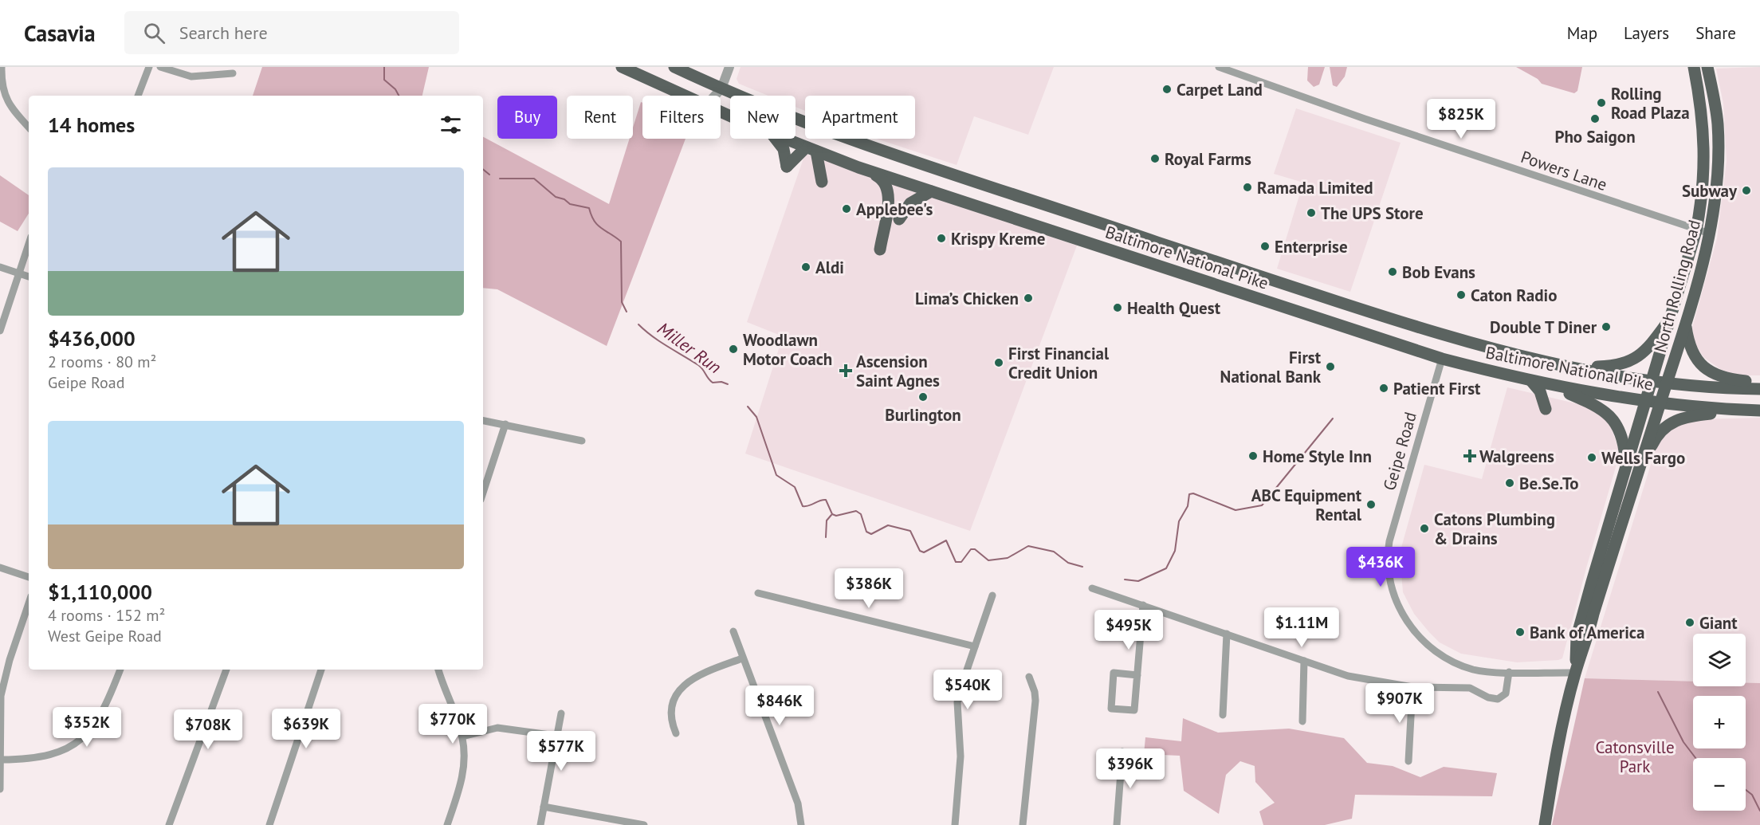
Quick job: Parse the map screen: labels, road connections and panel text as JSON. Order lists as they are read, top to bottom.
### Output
{
  "streets": {
    "main road": ["Baltimore National Pike", "North Rolling Road"],
    "street": ["Powers Lane", "Geipe Road"]
  },
  "crossings": [
    ["Powers Lane", "North Rolling Road"],
    ["Baltimore National Pike", "North Rolling Road"],
    ["Baltimore National Pike", "Geipe Road"],
    ["North Rolling Road", "Geipe Road"]
  ],
  "water": ["Miller Run"],
  "parks": ["Catonsville Park"],
  "places": {
    "other": [
      "Carpet Land",
      "Rolling Road Plaza",
      "Pho Saigon",
      "Royal Farms",
      "Ramada Limited",
      "Subway",
      "Applebee's",
      "The UPS Store",
      "Krispy Kreme",
      "Enterprise",
      "Aldi",
      "Bob Evans",
      "Caton Radio",
      "Lima’s Chicken",
      "Health Quest",
      "Double T Diner",
      "Woodlawn Motor Coach",
      "First Financial Credit Union",
      "First National Bank",
      "Patient First",
      "Burlington",
      "Home Style Inn",
      "Wells Fargo",
      "Be.Se.To",
      "ABC Equipment Rental",
      "Catons Plumbing & Drains",
      "Giant",
      "Bank of America"
    ],
    "health": ["Ascension Saint Agnes", "Walgreens"]
  },
  "page": {
    "header": "Casavia",
    "search": "Search here",
    "nav": ["Map", "Layers", "Share"],
    "chip": [
      "Buy",
      "Rent",
      "Filters",
      "New",
      "Apartment"
    ],
    "heading": "14 homes",
    "price": [
      "$825K",
      "$436K",
      "$386K",
      "$1.11M",
      "$495K",
      "$540K",
      "$907K",
      "$846K",
      "$770K",
      "$352K",
      "$639K",
      "$708K",
      "$577K",
      "$396K"
    ],
    "list": [
      {
        "name": "$436,000",
        "note": "2 rooms · 80 m² · Geipe Road"
      },
      {
        "name": "$1,110,000",
        "note": "4 rooms · 152 m² · West Geipe Road"
      }
    ],
    "map_buttons": ["+", "−"]
  }
}
